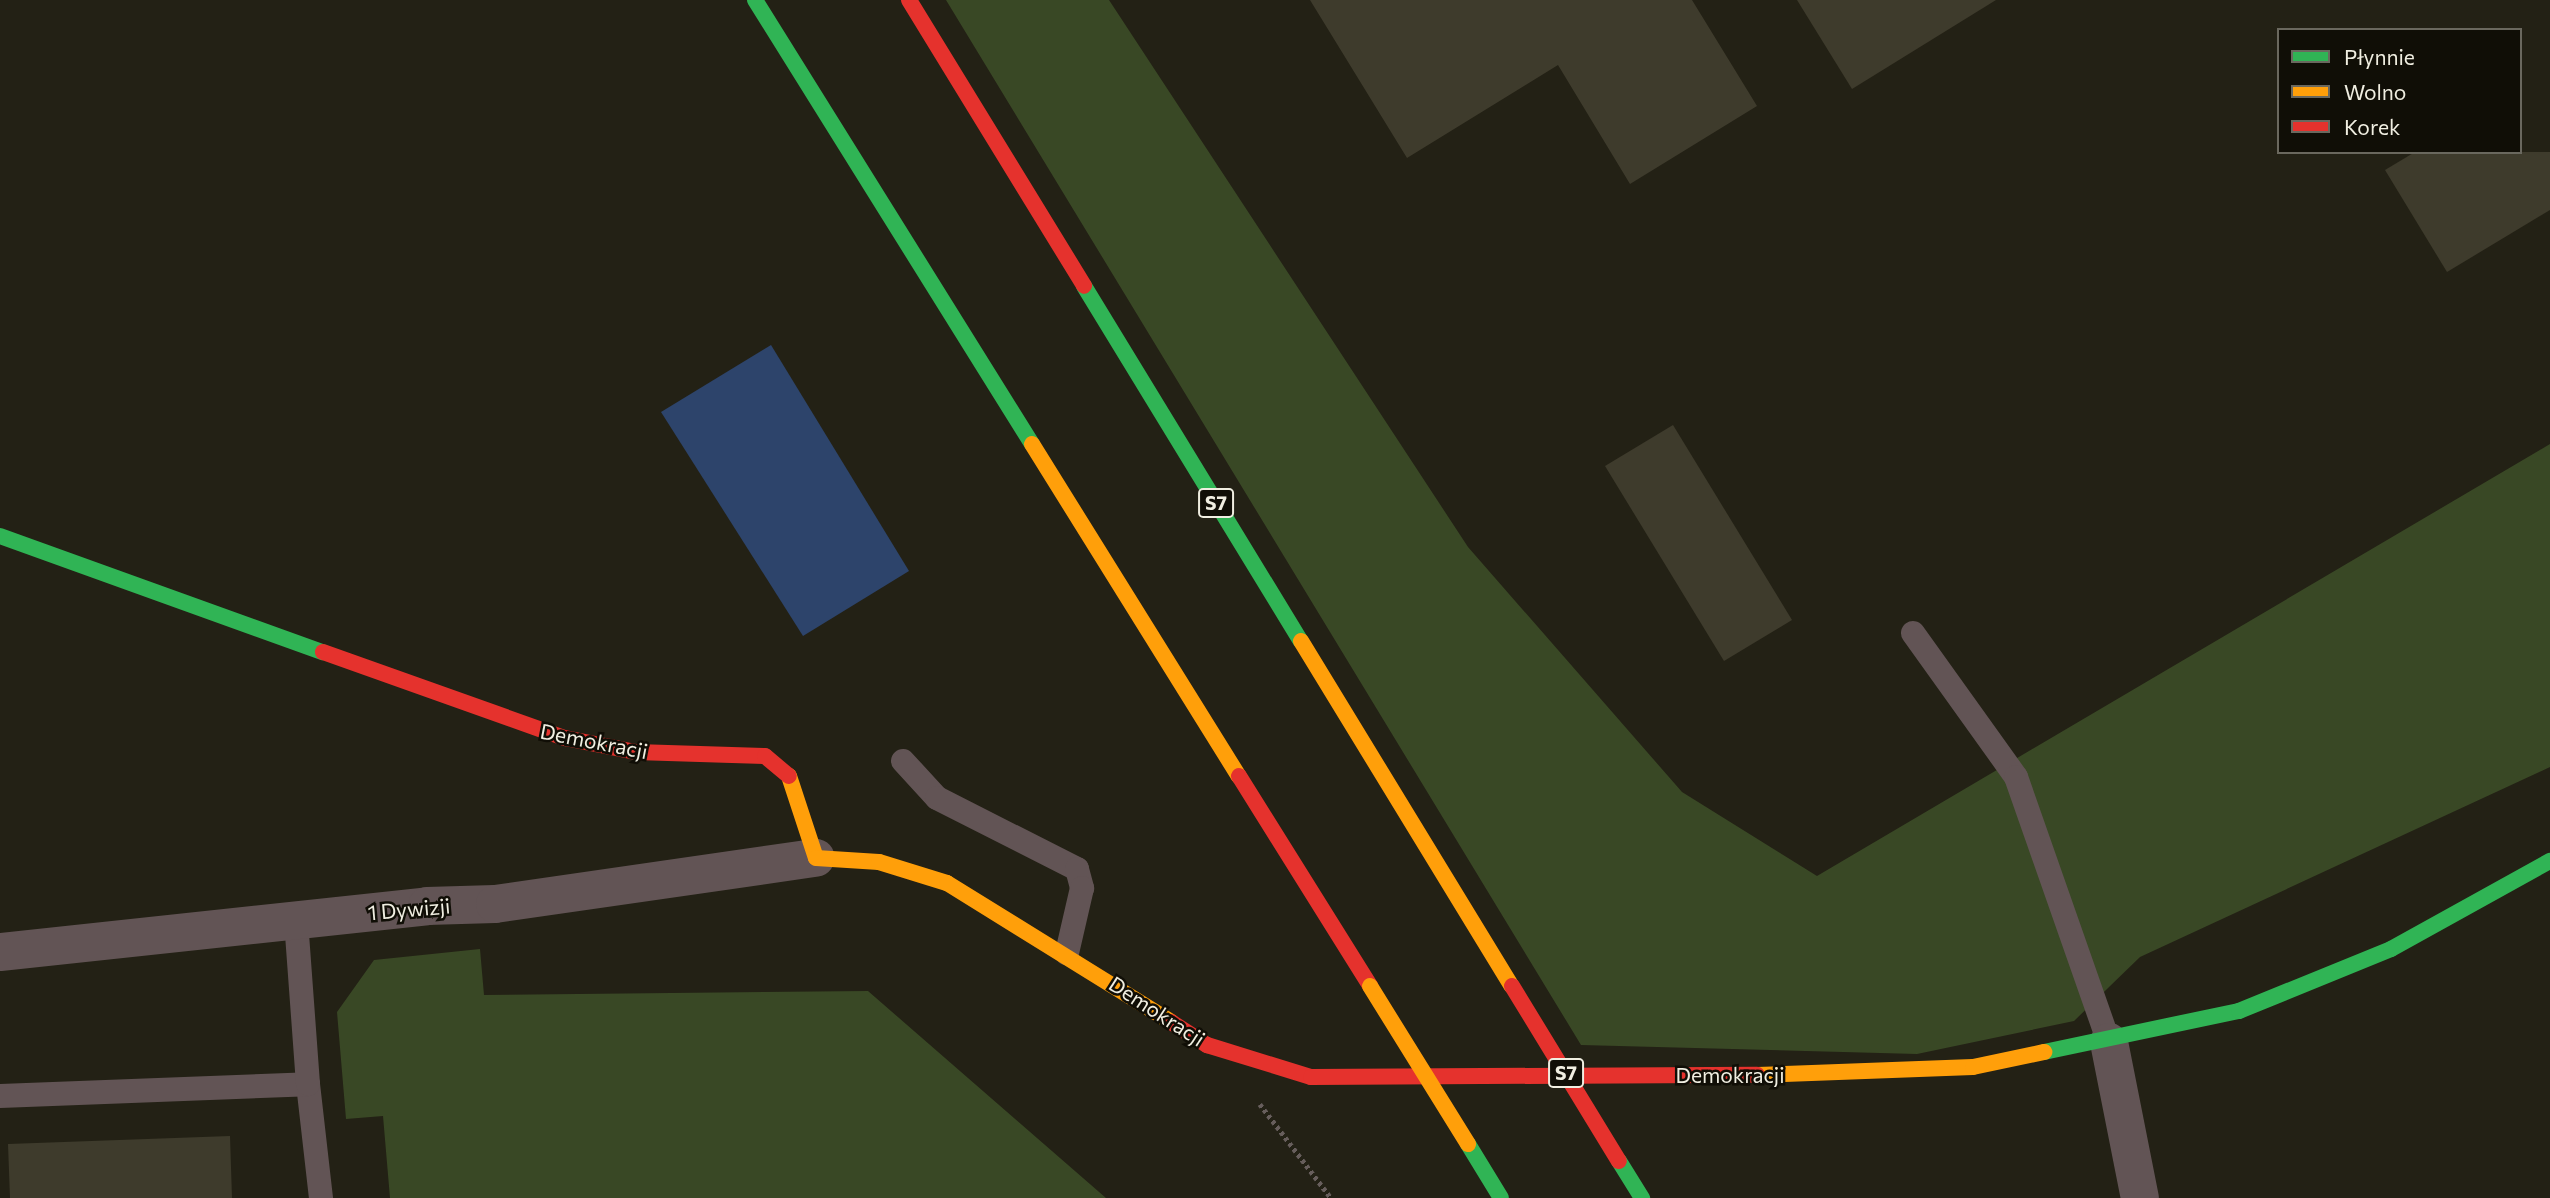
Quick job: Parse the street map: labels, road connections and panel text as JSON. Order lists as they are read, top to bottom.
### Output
{
  "streets": {
    "main road": ["S7", "Demokracji"],
    "street": ["1 Dywizji"]
  },
  "crossings": [
    ["Demokracji", "1 Dywizji"]
  ],
  "legend": ["Płynnie", "Wolno", "Korek"]
}
